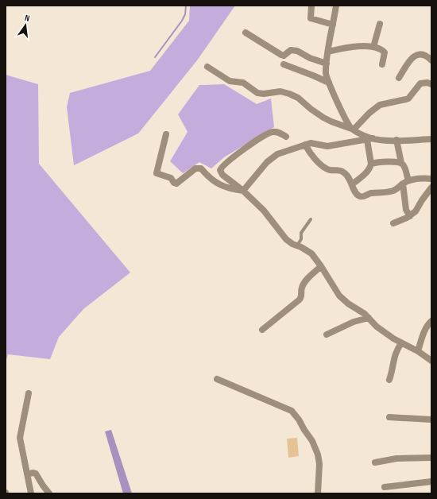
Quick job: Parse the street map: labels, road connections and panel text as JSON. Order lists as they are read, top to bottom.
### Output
{
  "north": "top"
}
